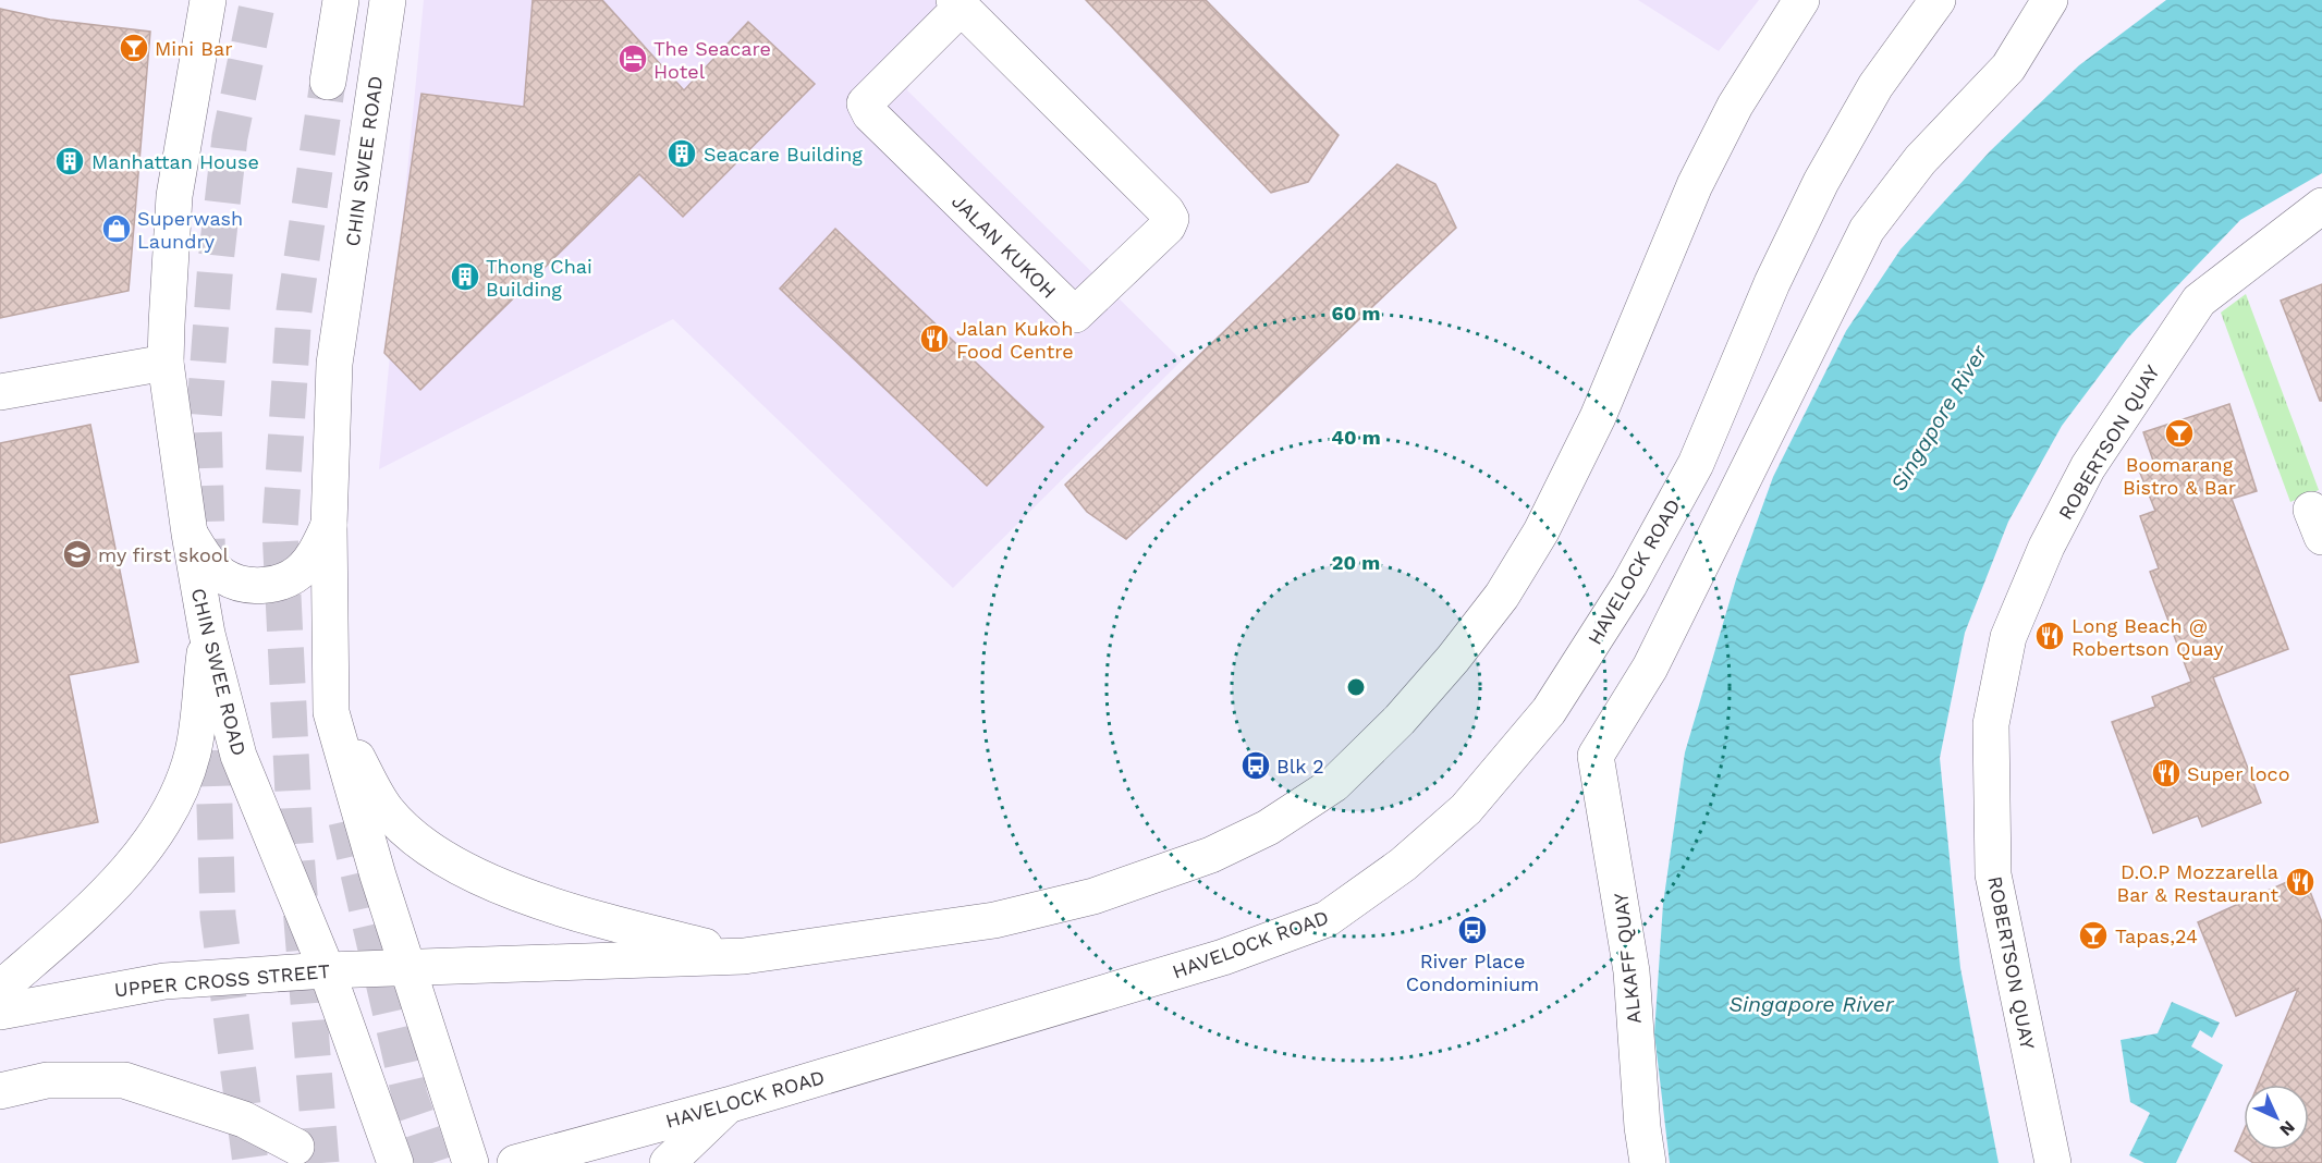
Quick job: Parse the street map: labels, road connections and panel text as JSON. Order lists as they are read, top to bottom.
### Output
{
  "streets": {
    "main road": [
      "CHIN SWEE ROAD",
      "JALAN KUKOH",
      "ROBERTSON QUAY",
      "HAVELOCK ROAD",
      "ALKAFF QUAY",
      "UPPER CROSS STREET"
    ]
  },
  "crossings": [
    ["CHIN SWEE ROAD", "UPPER CROSS STREET"]
  ],
  "water": ["Singapore River"],
  "places": {
    "bar": ["Mini Bar", "Boomarang Bistro & Bar", "Tapas,24"],
    "hotel": ["The Seacare Hotel"],
    "building": ["Seacare Building", "Manhattan House", "Thong Chai Building"],
    "shop": ["Superwash Laundry"],
    "restaurant": [
      "Jalan Kukoh Food Centre",
      "Long Beach @ Robertson Quay",
      "Super loco",
      "D.O.P Mozzarella Bar & Restaurant"
    ],
    "school or university": ["my first skool"],
    "bus stop": ["Blk 2", "River Place Condominium"]
  },
  "north": "bottom right",
  "rings": ["60 m", "40 m", "20 m"]
}
